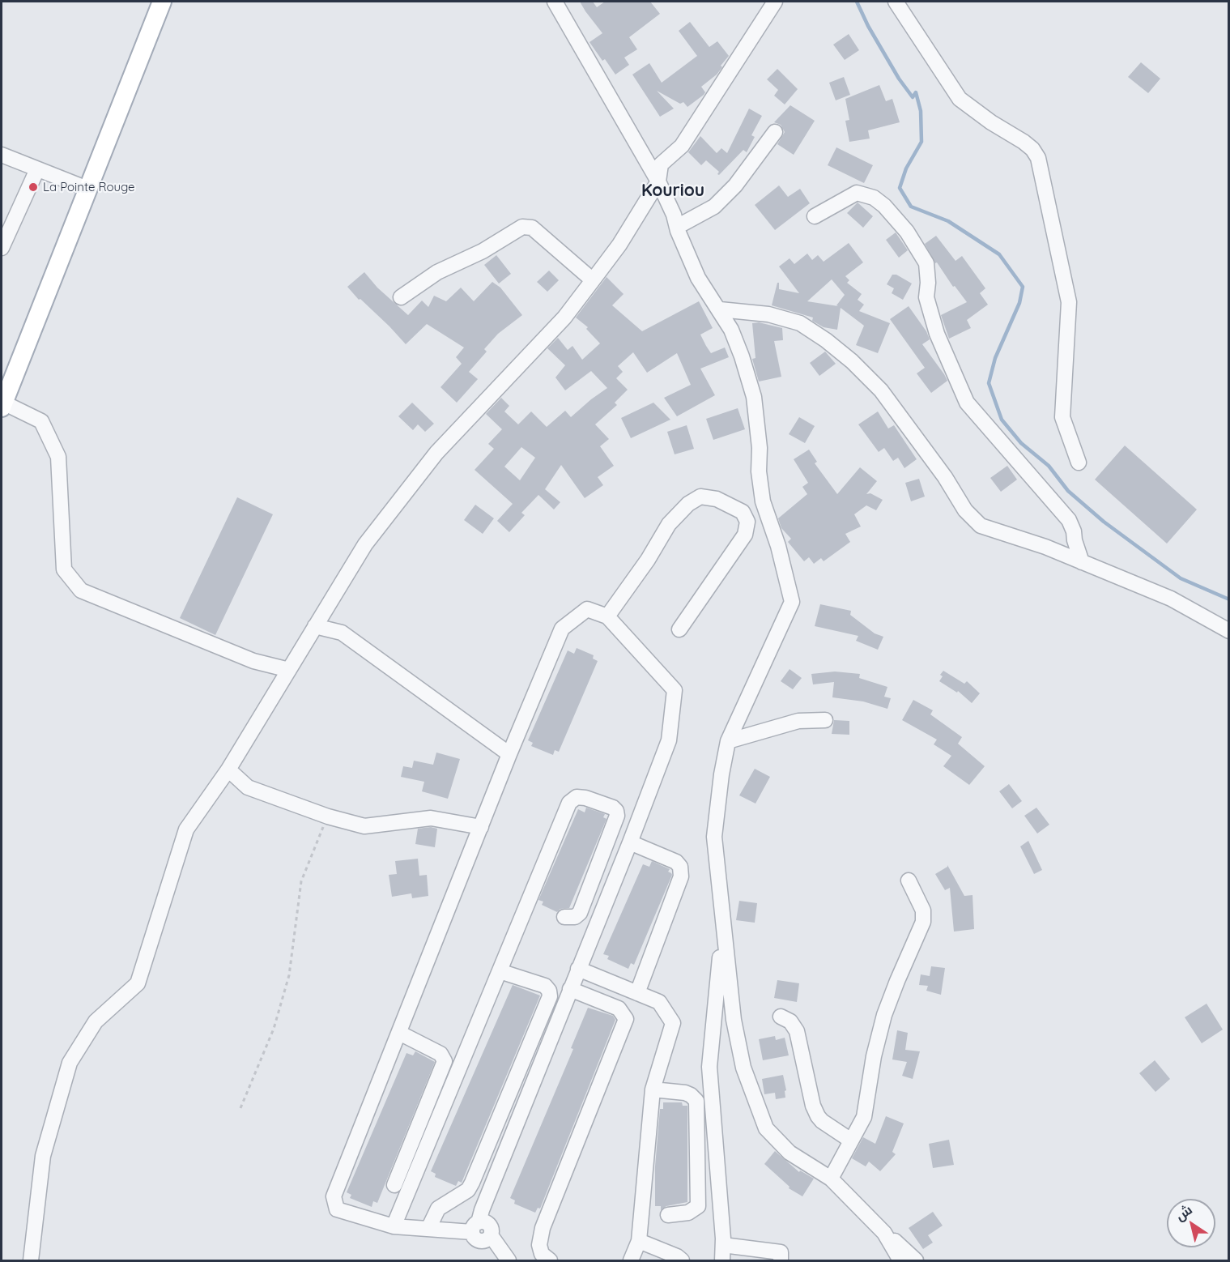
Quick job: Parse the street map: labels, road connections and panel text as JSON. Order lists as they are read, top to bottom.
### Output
{
  "districts": ["Kouriou"],
  "places": ["La Pointe Rouge"],
  "north": "top left"
}
